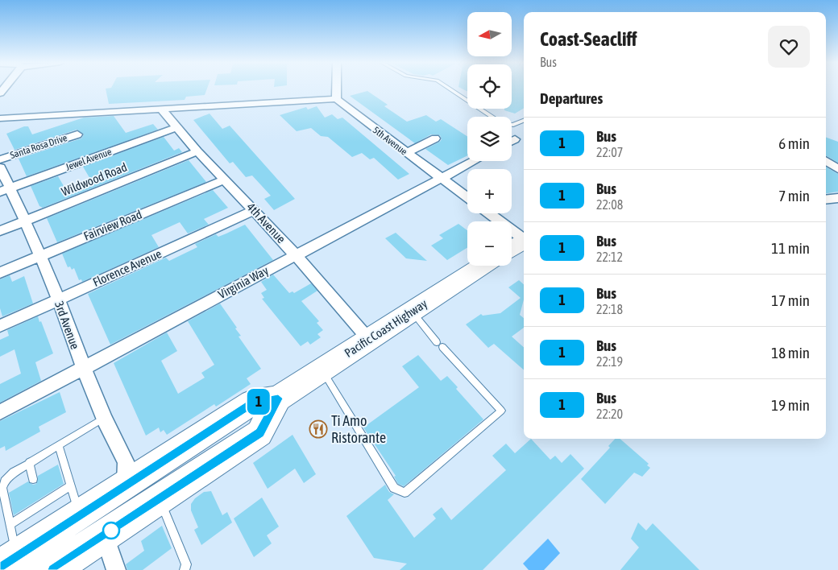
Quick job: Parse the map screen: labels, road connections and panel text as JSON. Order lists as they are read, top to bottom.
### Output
{
  "streets": {
    "highway": ["Pacific Coast Highway"],
    "street": [
      "5th Avenue",
      "Santa Rosa Drive",
      "Jewel Avenue",
      "Wildwood Road",
      "4th Avenue",
      "Fairview Road",
      "Florence Avenue",
      "Virginia Way",
      "3rd Avenue"
    ]
  },
  "crossings": [
    ["5th Avenue", "Virginia Way"],
    ["Jewel Avenue", "4th Avenue"],
    ["Jewel Avenue", "3rd Avenue"],
    ["Wildwood Road", "4th Avenue"],
    ["Wildwood Road", "3rd Avenue"],
    ["4th Avenue", "Fairview Road"],
    ["4th Avenue", "Florence Avenue"],
    ["4th Avenue", "Virginia Way"],
    ["4th Avenue", "Pacific Coast Highway"],
    ["Fairview Road", "3rd Avenue"],
    ["Florence Avenue", "3rd Avenue"],
    ["Virginia Way", "3rd Avenue"],
    ["3rd Avenue", "Pacific Coast Highway"]
  ],
  "places": {
    "restaurant": ["Ti Amo Ristorante"]
  },
  "lines": ["bus line 1"],
  "north": "left",
  "page": {
    "on_map": "1",
    "map_buttons": ["+", "−"],
    "heading": [
      ["Coast-Seacliff", "Bus"],
      "Departures"
    ],
    "list": [
      {
        "mark": "1",
        "name": "Bus",
        "note": "22:07",
        "value": "6 min"
      },
      {
        "mark": "1",
        "name": "Bus",
        "note": "22:08",
        "value": "7 min"
      },
      {
        "mark": "1",
        "name": "Bus",
        "note": "22:12",
        "value": "11 min"
      },
      {
        "mark": "1",
        "name": "Bus",
        "note": "22:18",
        "value": "17 min"
      },
      {
        "mark": "1",
        "name": "Bus",
        "note": "22:19",
        "value": "18 min"
      },
      {
        "mark": "1",
        "name": "Bus",
        "note": "22:20",
        "value": "19 min"
      }
    ]
  }
}
